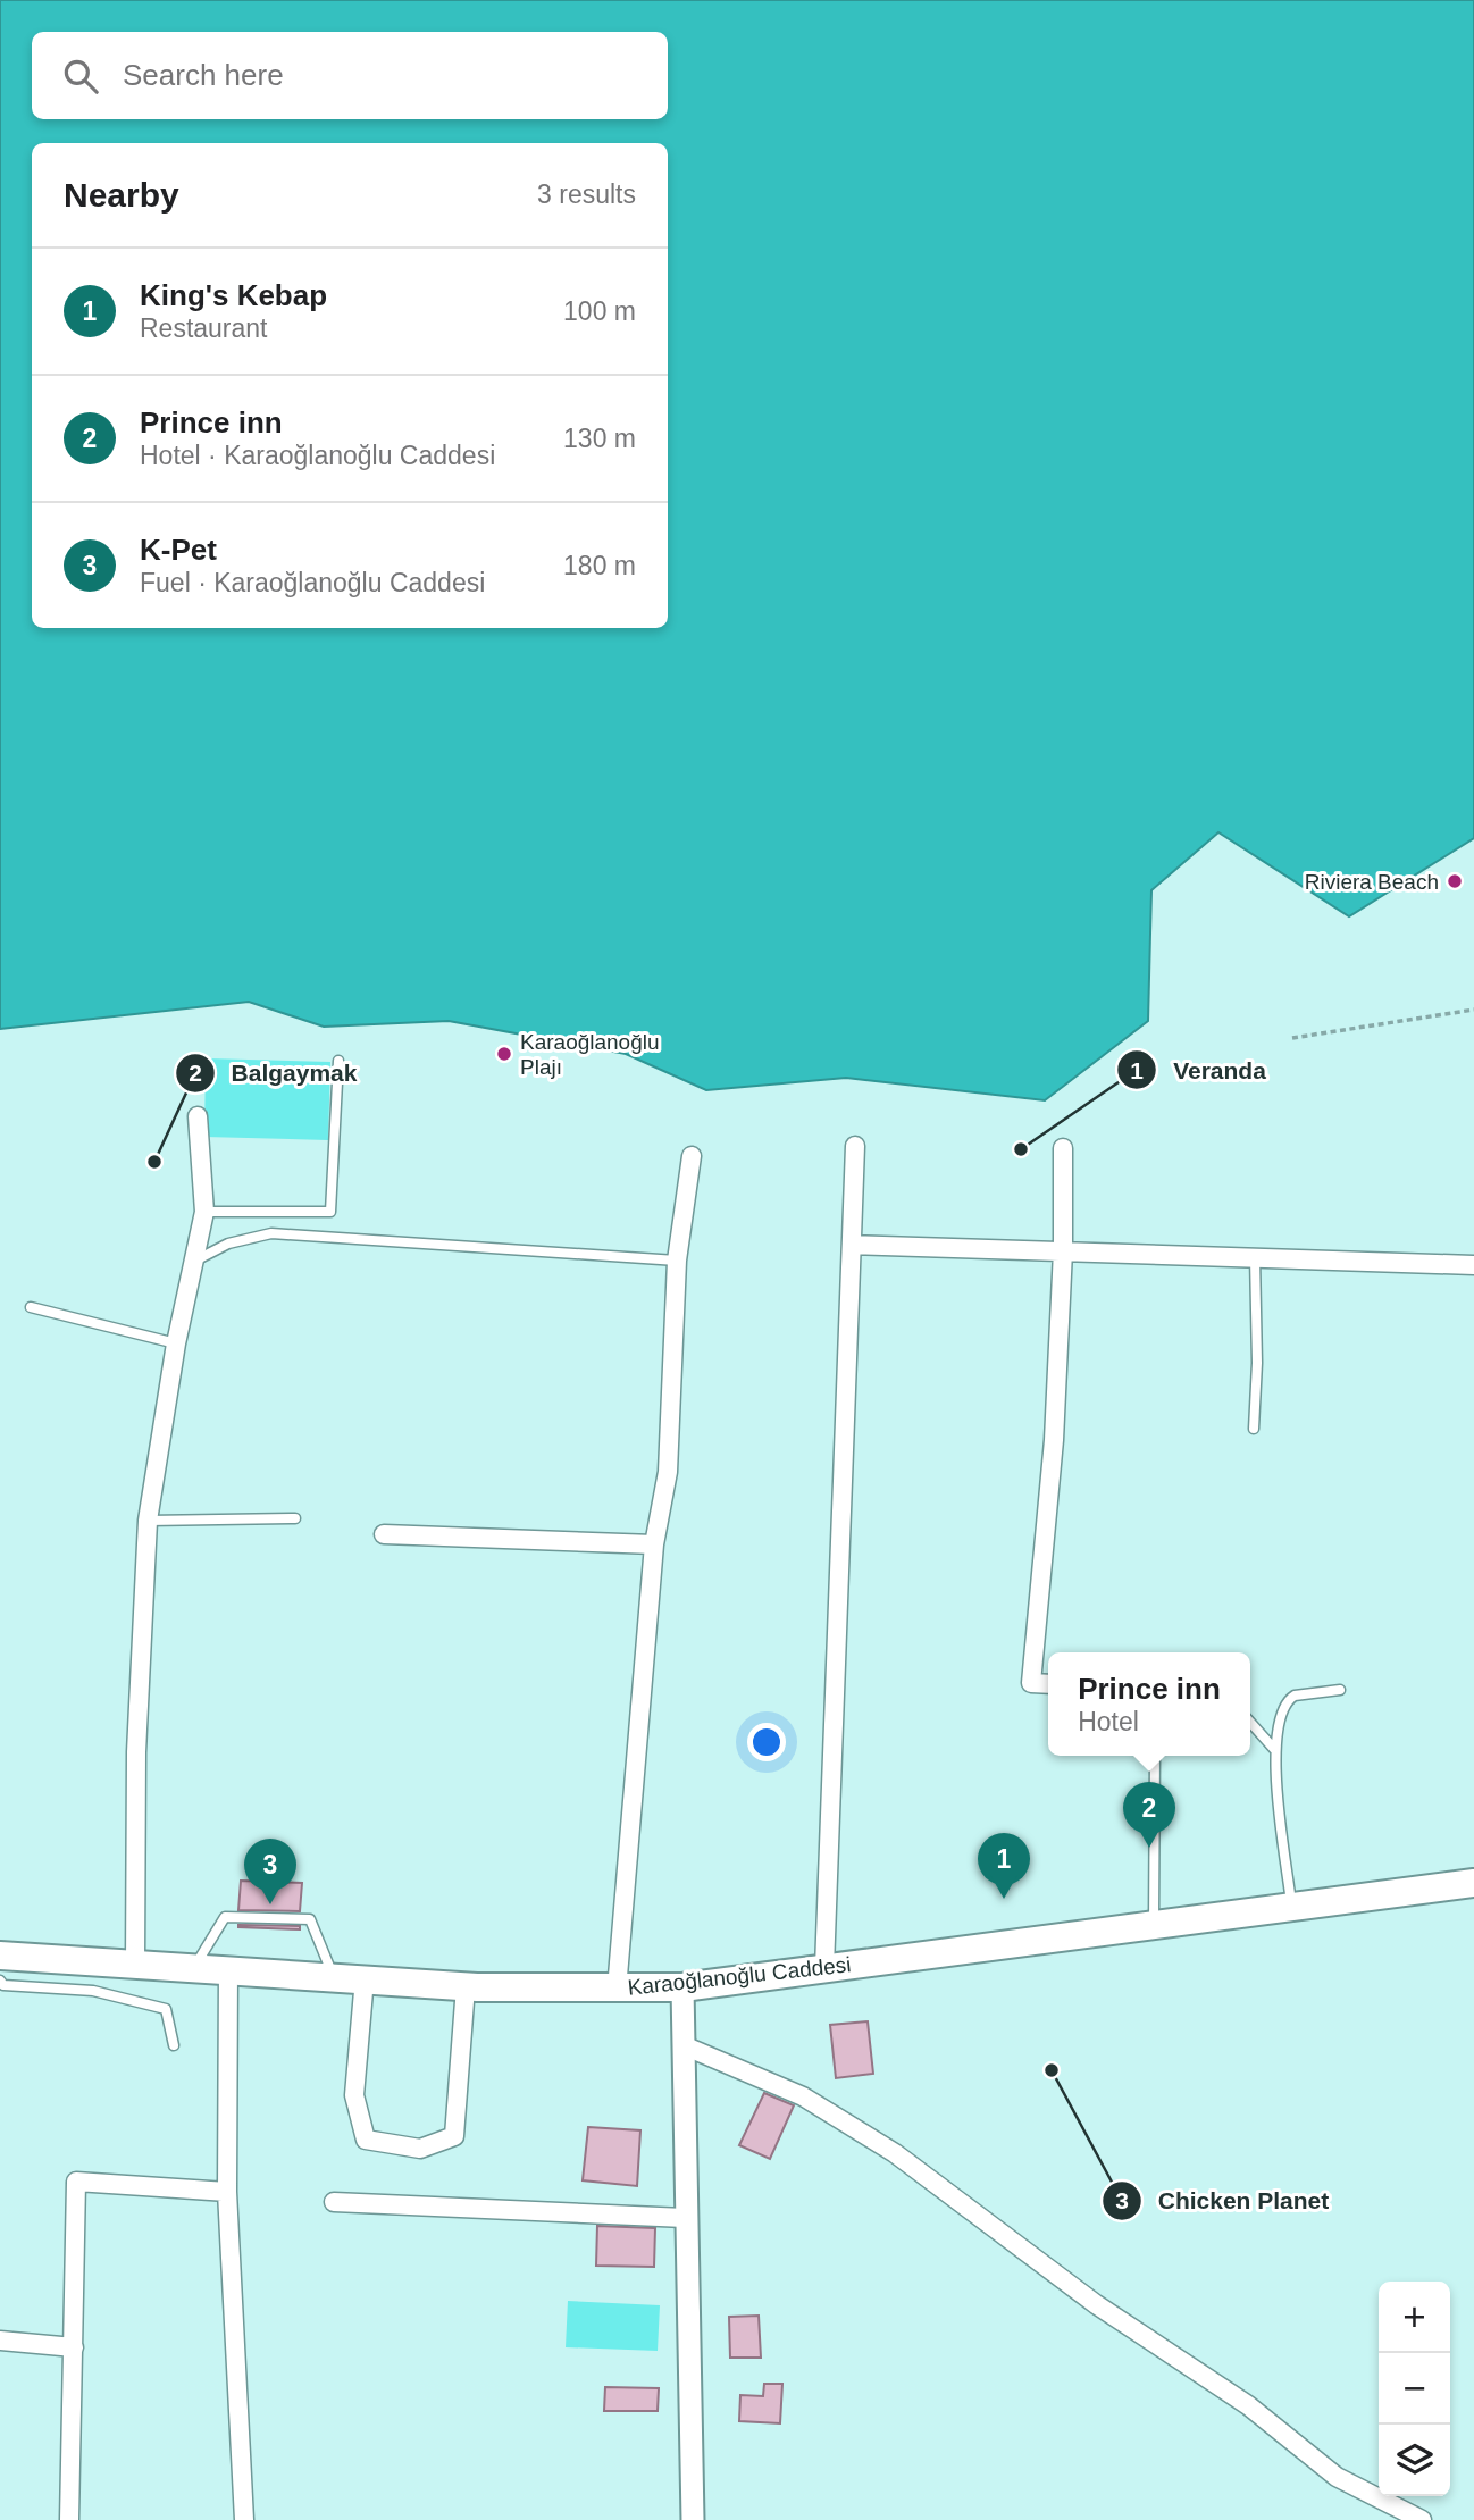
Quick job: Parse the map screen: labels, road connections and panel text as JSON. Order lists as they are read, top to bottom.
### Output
{
  "streets": {
    "main road": ["Karaoğlanoğlu Caddesi"]
  },
  "places": [
    "Riviera Beach",
    "Karaoğlanoğlu Plajı",
    "Veranda",
    "Balgaymak",
    "Chicken Planet"
  ],
  "page": {
    "search": "Search here",
    "heading": ["Nearby", "3 results"],
    "list": [
      {
        "mark": "1",
        "name": "King's Kebap",
        "note": "Restaurant",
        "value": "100 m"
      },
      {
        "mark": "2",
        "name": "Prince inn",
        "note": "Hotel · Karaoğlanoğlu Caddesi",
        "value": "130 m"
      },
      {
        "mark": "3",
        "name": "K-Pet",
        "note": "Fuel · Karaoğlanoğlu Caddesi",
        "value": "180 m"
      }
    ],
    "popup": ["Prince inn", "Hotel"],
    "pins": ["2", "1", "3"],
    "map_buttons": ["+", "−"]
  }
}
